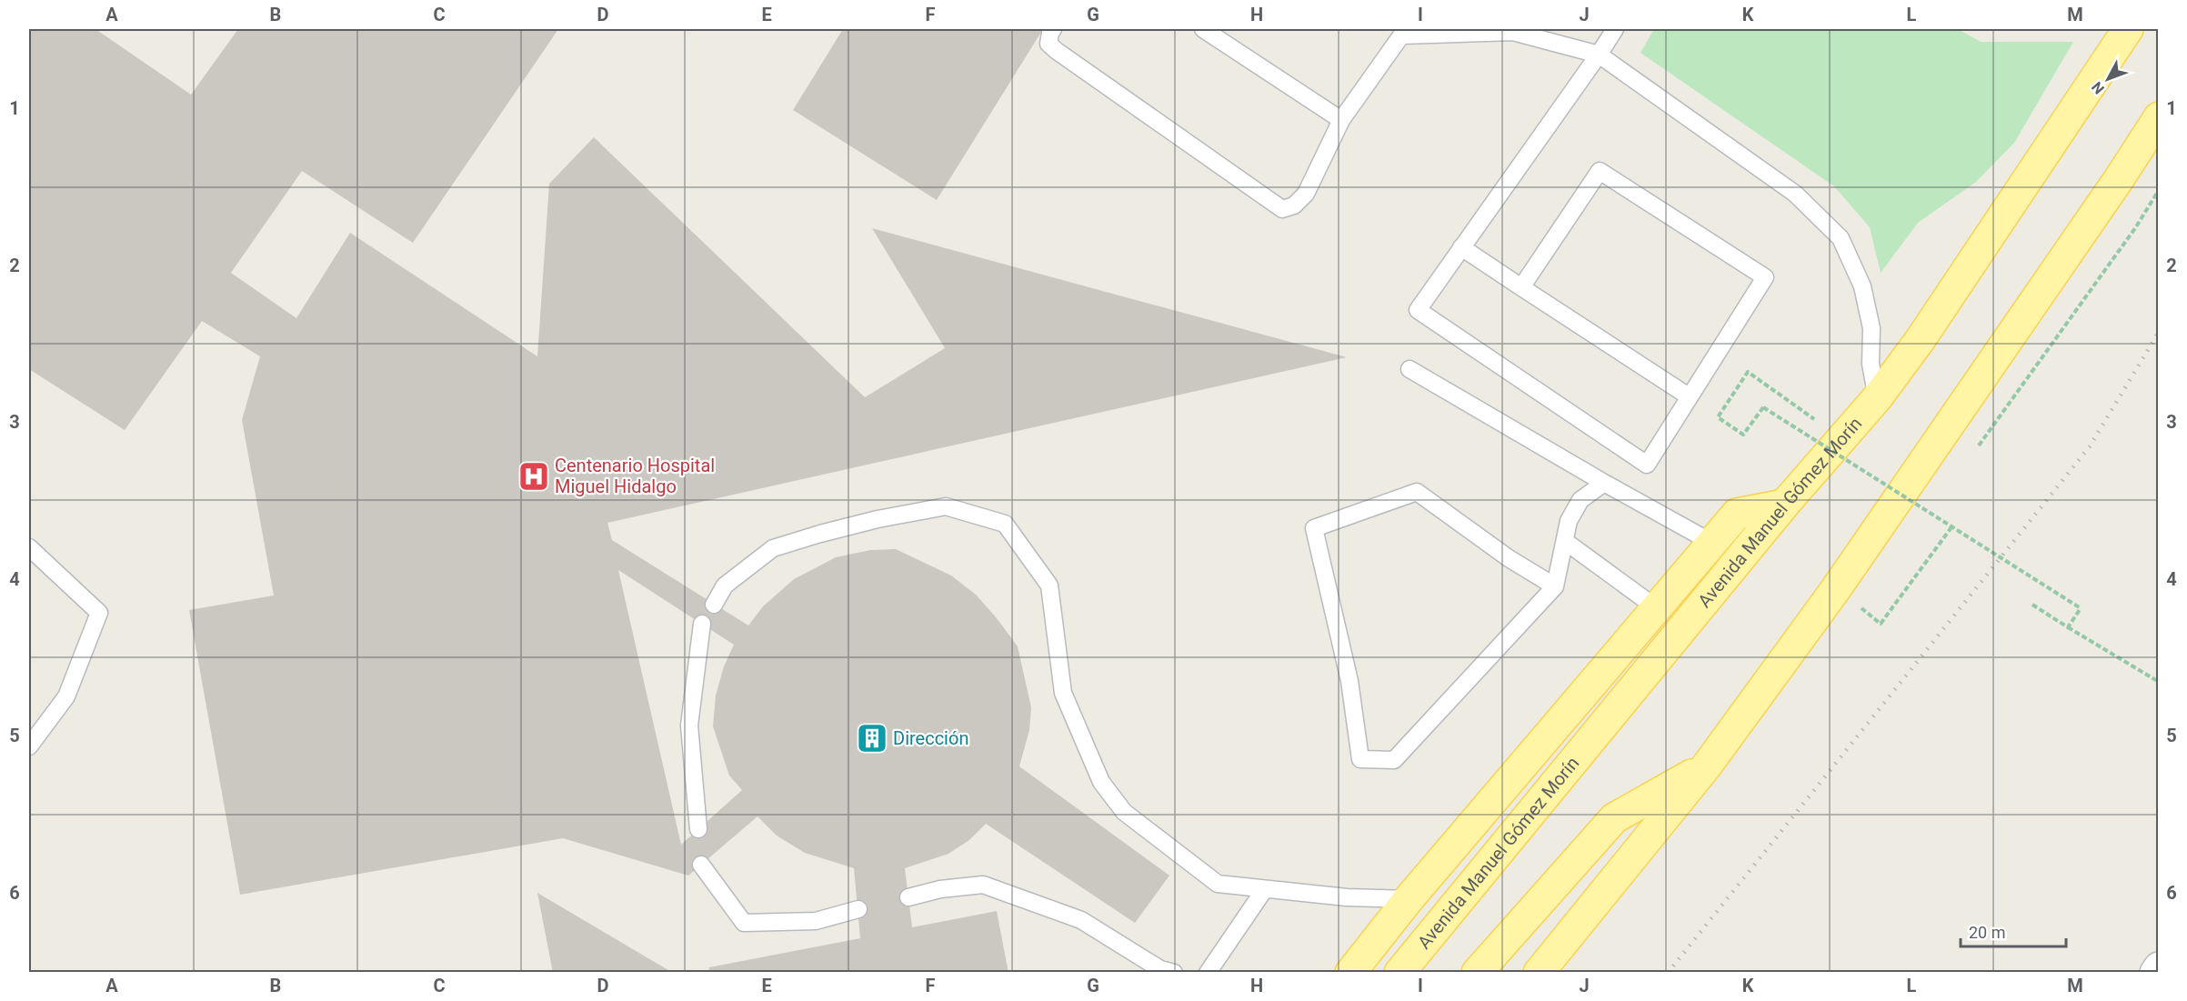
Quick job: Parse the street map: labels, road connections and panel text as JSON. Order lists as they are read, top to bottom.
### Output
{
  "streets": {
    "main road": ["Avenida Manuel Gómez Morín"]
  },
  "places": {
    "hospital": ["Centenario Hospital Miguel Hidalgo"],
    "building": ["Dirección"]
  },
  "scale_bar": "20 m",
  "north": "bottom left",
  "grid": {
    "columns": [
      "A",
      "B",
      "C",
      "D",
      "E",
      "F",
      "G",
      "H",
      "I",
      "J",
      "K",
      "L",
      "M"
    ],
    "rows": [
      "1",
      "2",
      "3",
      "4",
      "5",
      "6"
    ]
  }
}
